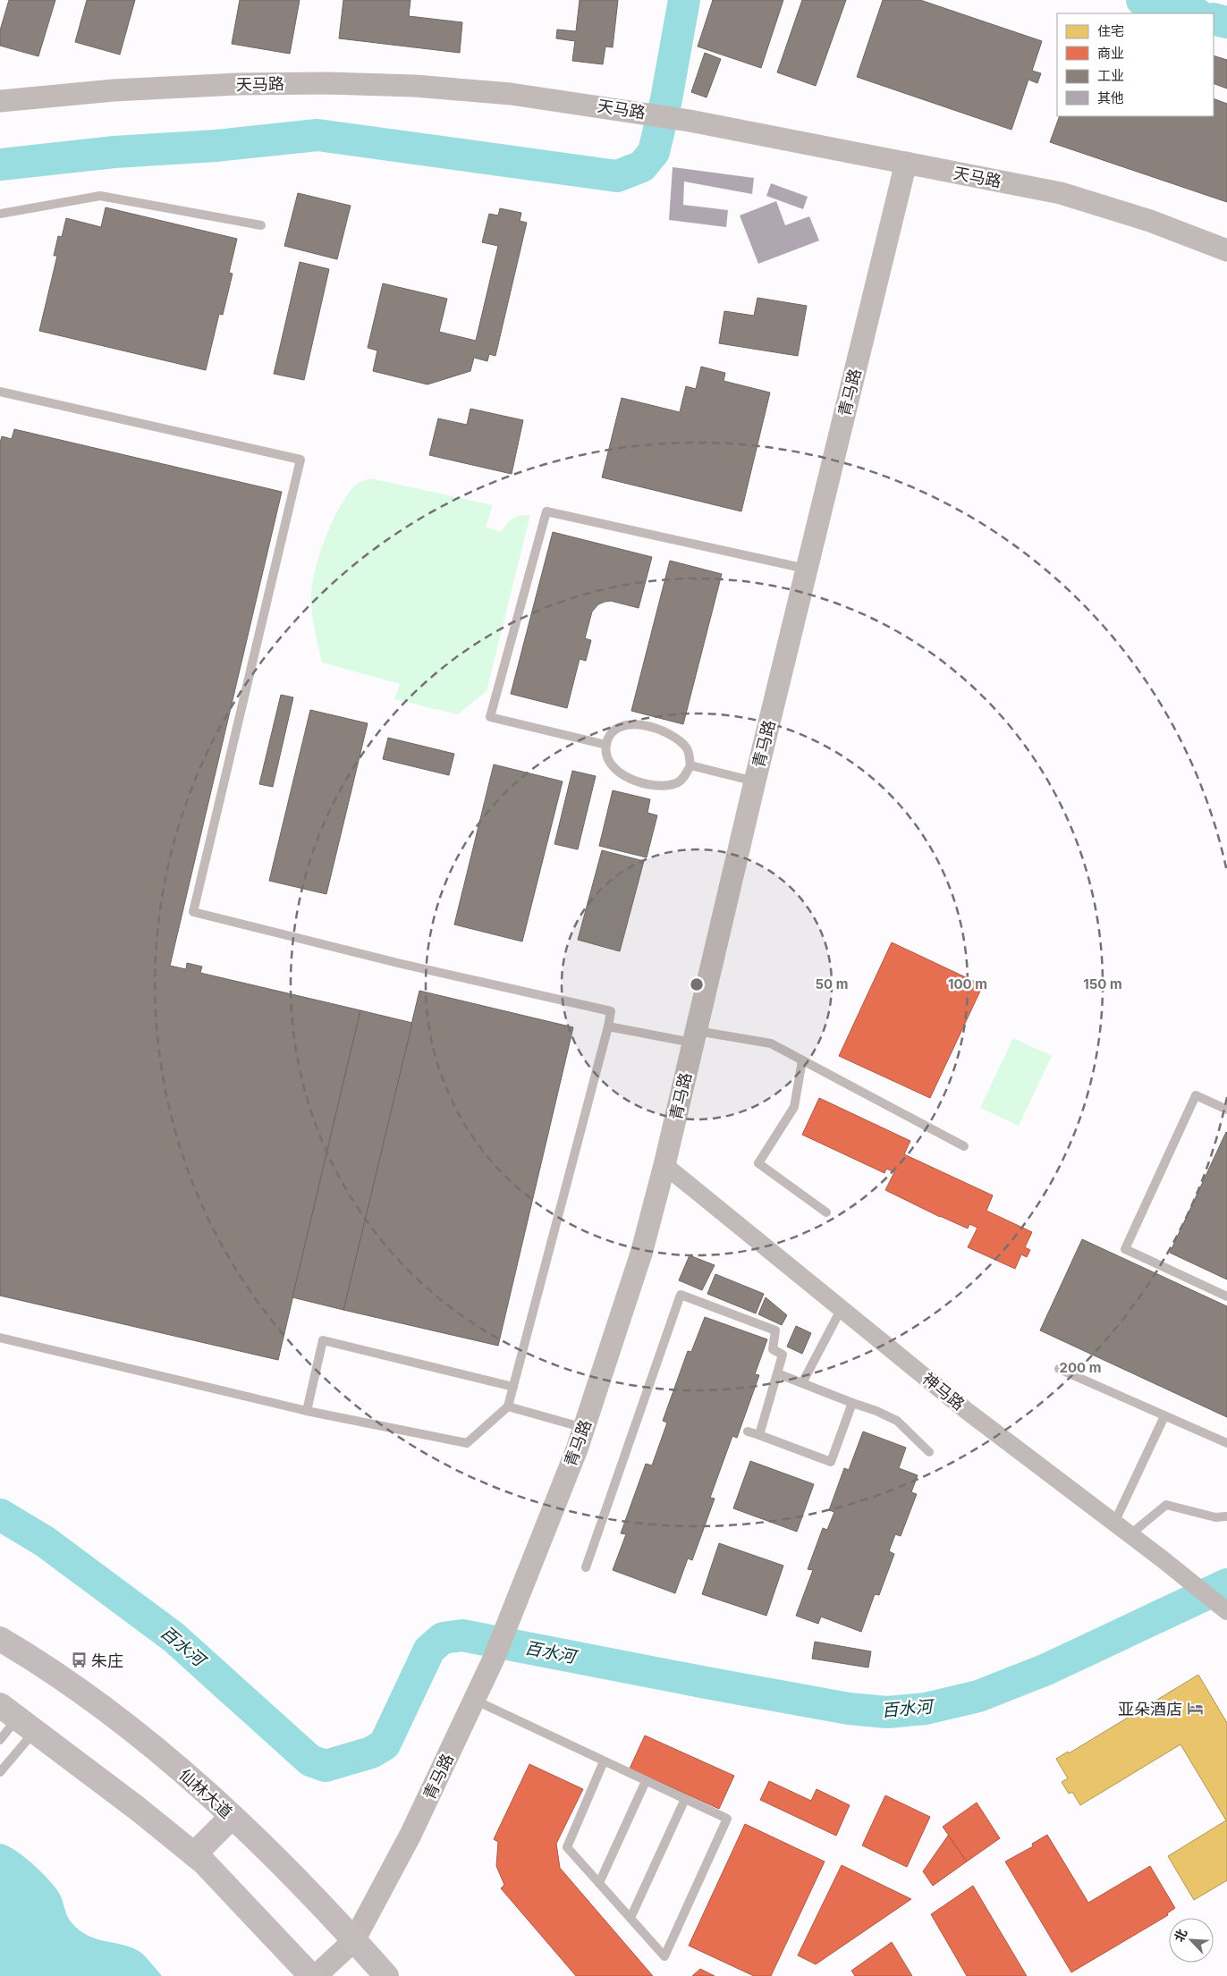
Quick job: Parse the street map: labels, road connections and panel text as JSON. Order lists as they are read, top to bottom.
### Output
{
  "streets": {
    "main road": ["仙林大道"],
    "street": ["天马路", "青马路", "神马路"]
  },
  "crossings": [
    ["天马路", "青马路"],
    ["青马路", "神马路"],
    ["青马路", "仙林大道"]
  ],
  "water": ["百水河"],
  "places": {
    "bus stop": ["朱庄"],
    "hotel": ["亚朵酒店"]
  },
  "legend": [
    "住宅",
    "商业",
    "工业",
    "其他"
  ],
  "north": "top left",
  "rings": [
    "50 m",
    "100 m",
    "150 m",
    "200 m"
  ]
}
